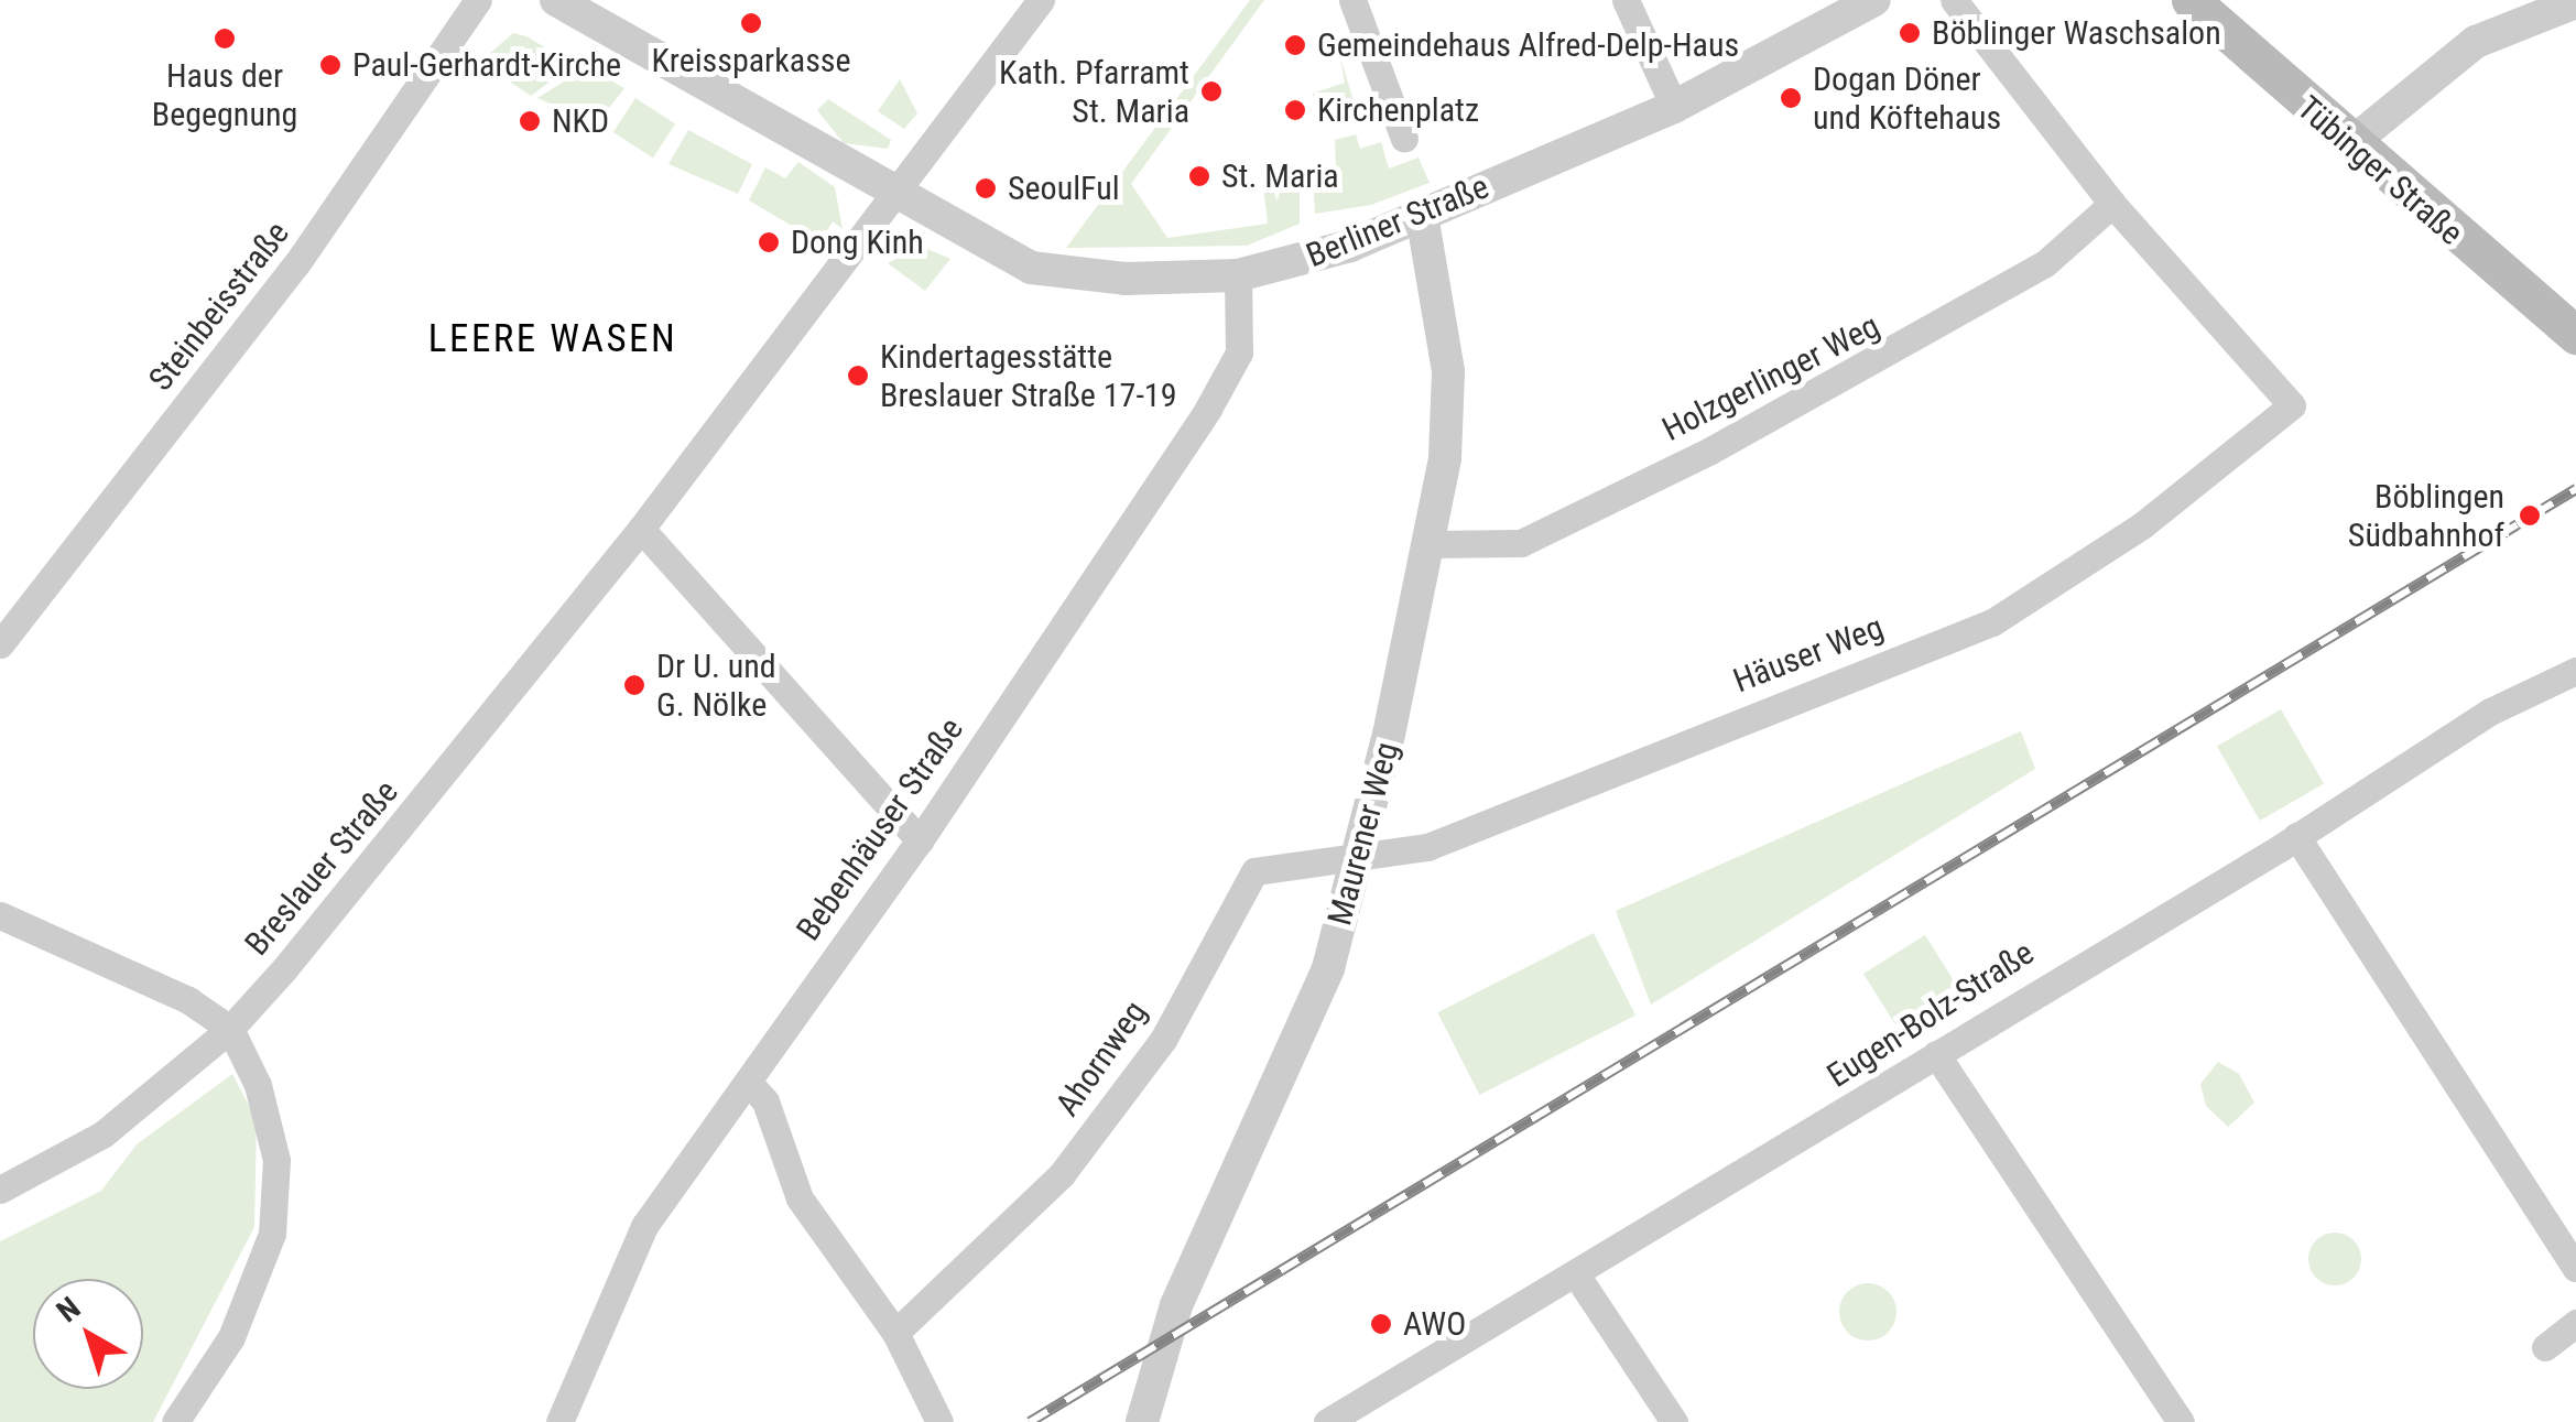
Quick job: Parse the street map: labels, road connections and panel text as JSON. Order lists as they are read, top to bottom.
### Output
{
  "streets": {
    "main road": ["Tübinger Straße"],
    "street": [
      "Berliner Straße",
      "Steinbeisstraße",
      "Holzgerlinger Weg",
      "Häuser Weg",
      "Bebenhäuser Straße",
      "Maurener Weg",
      "Breslauer Straße",
      "Eugen-Bolz-Straße",
      "Ahornweg"
    ]
  },
  "crossings": [
    ["Berliner Straße", "Bebenhäuser Straße"],
    ["Berliner Straße", "Maurener Weg"],
    ["Berliner Straße", "Breslauer Straße"],
    ["Holzgerlinger Weg", "Häuser Weg"],
    ["Holzgerlinger Weg", "Maurener Weg"],
    ["Häuser Weg", "Maurener Weg"],
    ["Häuser Weg", "Ahornweg"],
    ["Maurener Weg", "Ahornweg"]
  ],
  "districts": ["LEERE WASEN"],
  "places": [
    "Kreissparkasse",
    "Böblinger Waschsalon",
    "Haus der Begegnung",
    "Gemeindehaus Alfred-Delp-Haus",
    "Paul-Gerhardt-Kirche",
    "Kath. Pfarramt St. Maria",
    "Dogan Döner und Köftehaus",
    "Kirchenplatz",
    "NKD",
    "St. Maria",
    "SeoulFul",
    "Dong Kinh",
    "Kindertagesstätte Breslauer Straße 17-19",
    "Böblingen Südbahnhof",
    "Dr U. und G. Nölke",
    "AWO"
  ],
  "north": "top left"
}
